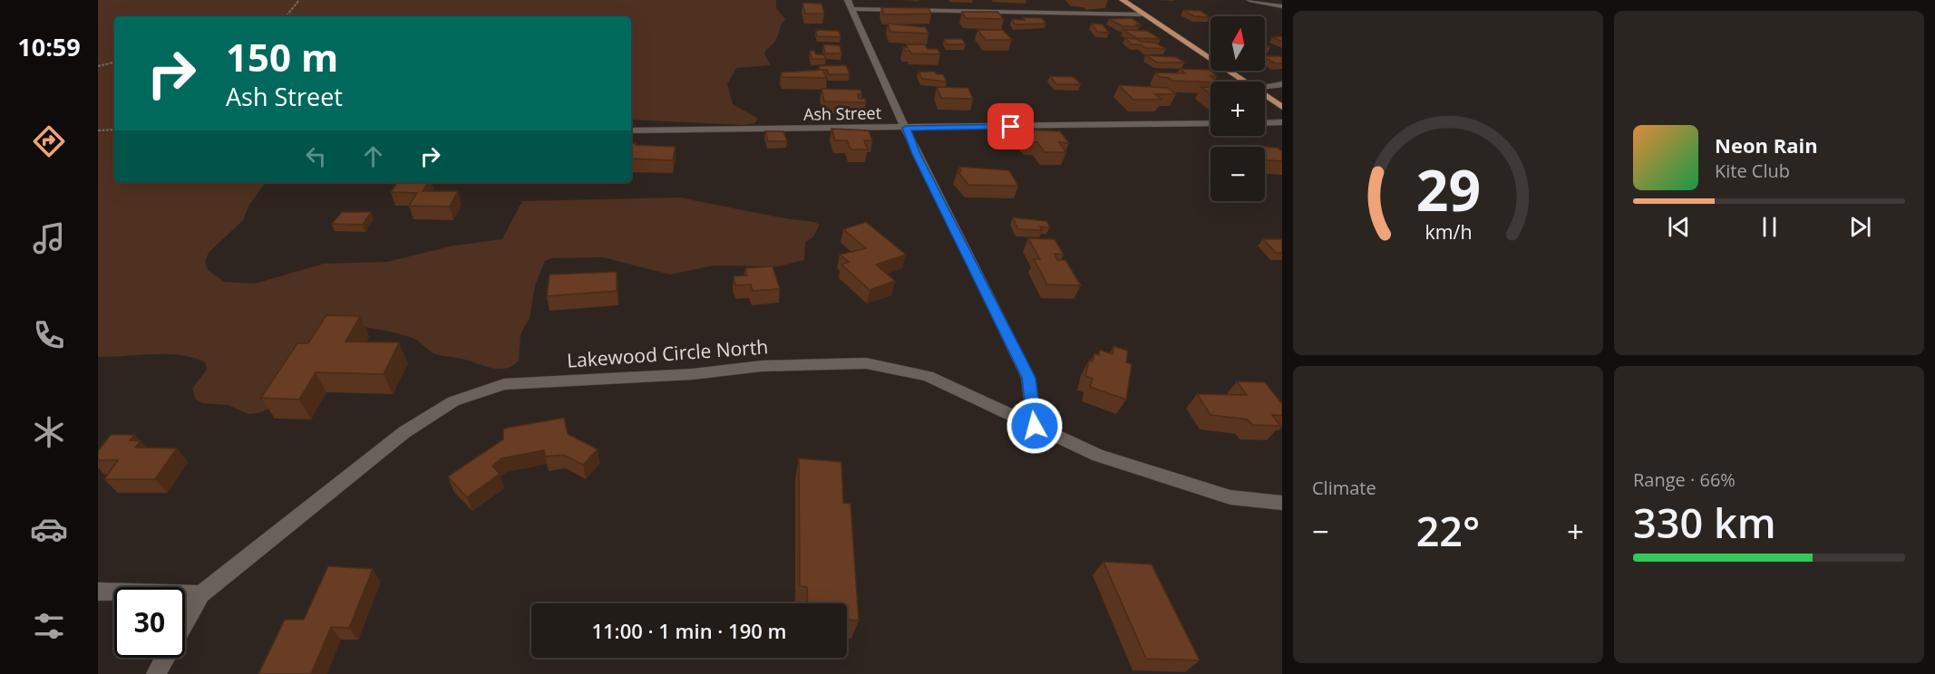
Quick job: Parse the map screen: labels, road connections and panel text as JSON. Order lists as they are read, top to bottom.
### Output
{
  "streets": {
    "street": ["Ash Street", "Lakewood Circle North"]
  },
  "north": "top",
  "page": {
    "tabs": "10:59",
    "map_buttons": ["+", "−"],
    "turn": ["150 m", "Ash Street"],
    "song": ["Neon Rain", "Kite Club"],
    "tile": [
      "Climate",
      ["Range · 66%", "330 km"]
    ],
    "heat": ["−", "22°", "+"],
    "limit": "30",
    "trip": "11:00 · 1 min · 190 m",
    "gauge": ["29", "km/h"]
  }
}
